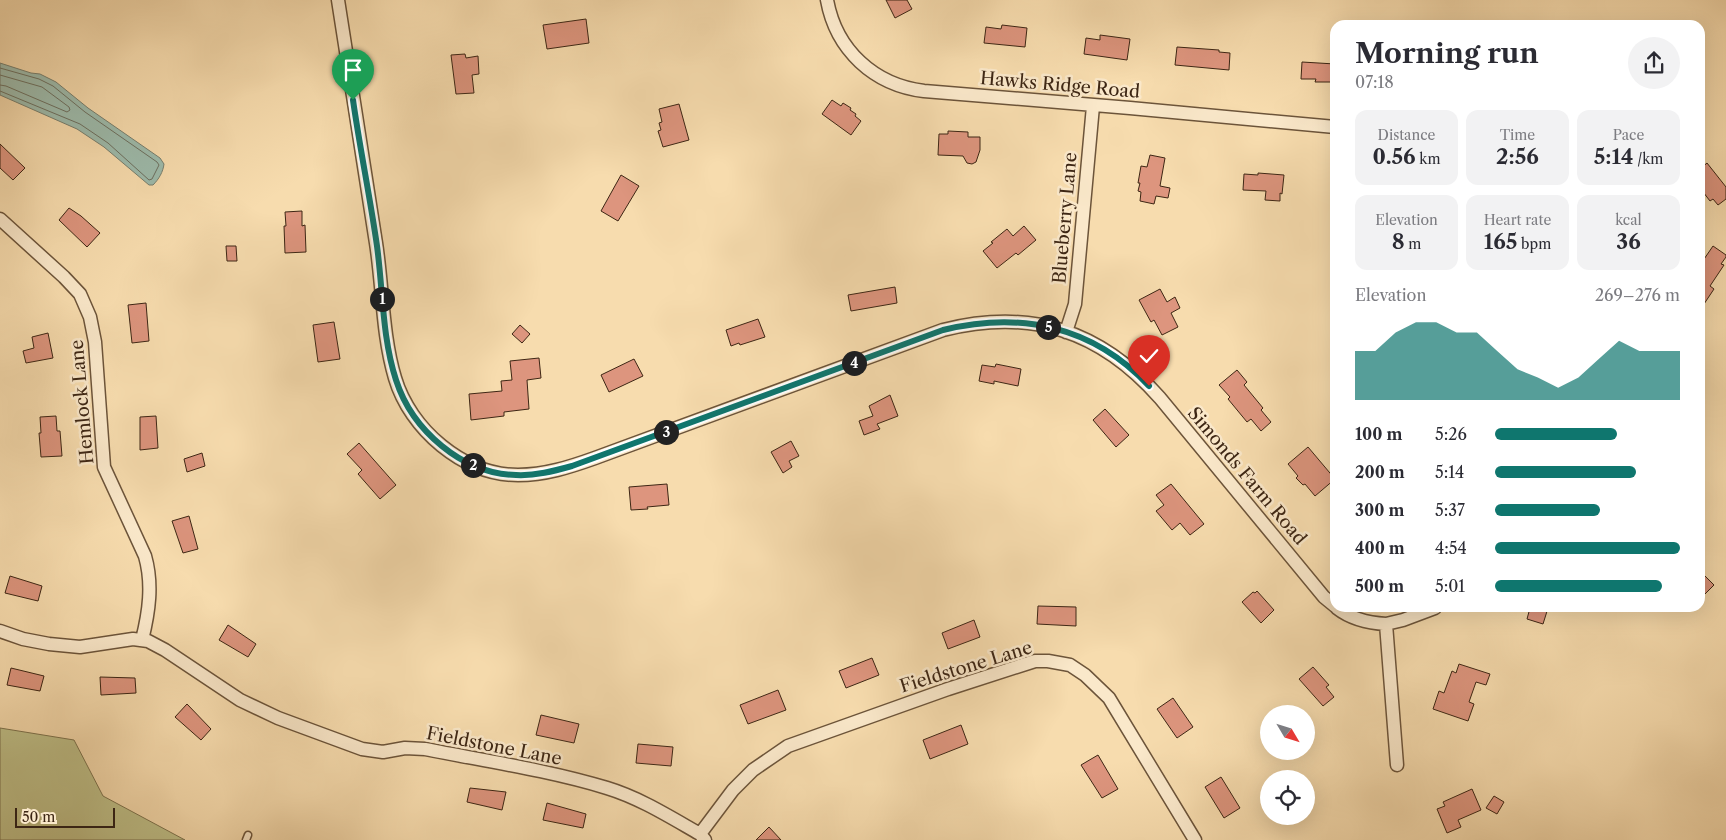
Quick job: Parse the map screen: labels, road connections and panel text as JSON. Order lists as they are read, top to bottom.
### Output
{
  "streets": {
    "street": [
      "Hawks Ridge Road",
      "Blueberry Lane",
      "Hemlock Lane",
      "Simonds Farm Road",
      "Fieldstone Lane"
    ]
  },
  "crossings": [
    ["Hawks Ridge Road", "Blueberry Lane"],
    ["Blueberry Lane", "Simonds Farm Road"],
    ["Hemlock Lane", "Fieldstone Lane"]
  ],
  "scale_bar": "50 m",
  "north": "bottom right",
  "page": {
    "heading": ["Morning run", "07:18"],
    "stats": [
      ["Distance", "0.56 km"],
      ["Time", "2:56"],
      ["Pace", "5:14 /km"],
      ["Elevation", "8 m"],
      ["Heart rate", "165 bpm"],
      ["kcal", "36"]
    ],
    "chart": ["Elevation", "269–276 m"],
    "pins": [
      "1",
      "5",
      "4",
      "3",
      "2"
    ],
    "list": [
      {
        "name": "100 m",
        "note": "5:26"
      },
      {
        "name": "200 m",
        "note": "5:14"
      },
      {
        "name": "300 m",
        "note": "5:37"
      },
      {
        "name": "400 m",
        "note": "4:54"
      },
      {
        "name": "500 m",
        "note": "5:01"
      }
    ],
    "scale": "50 m"
  }
}
